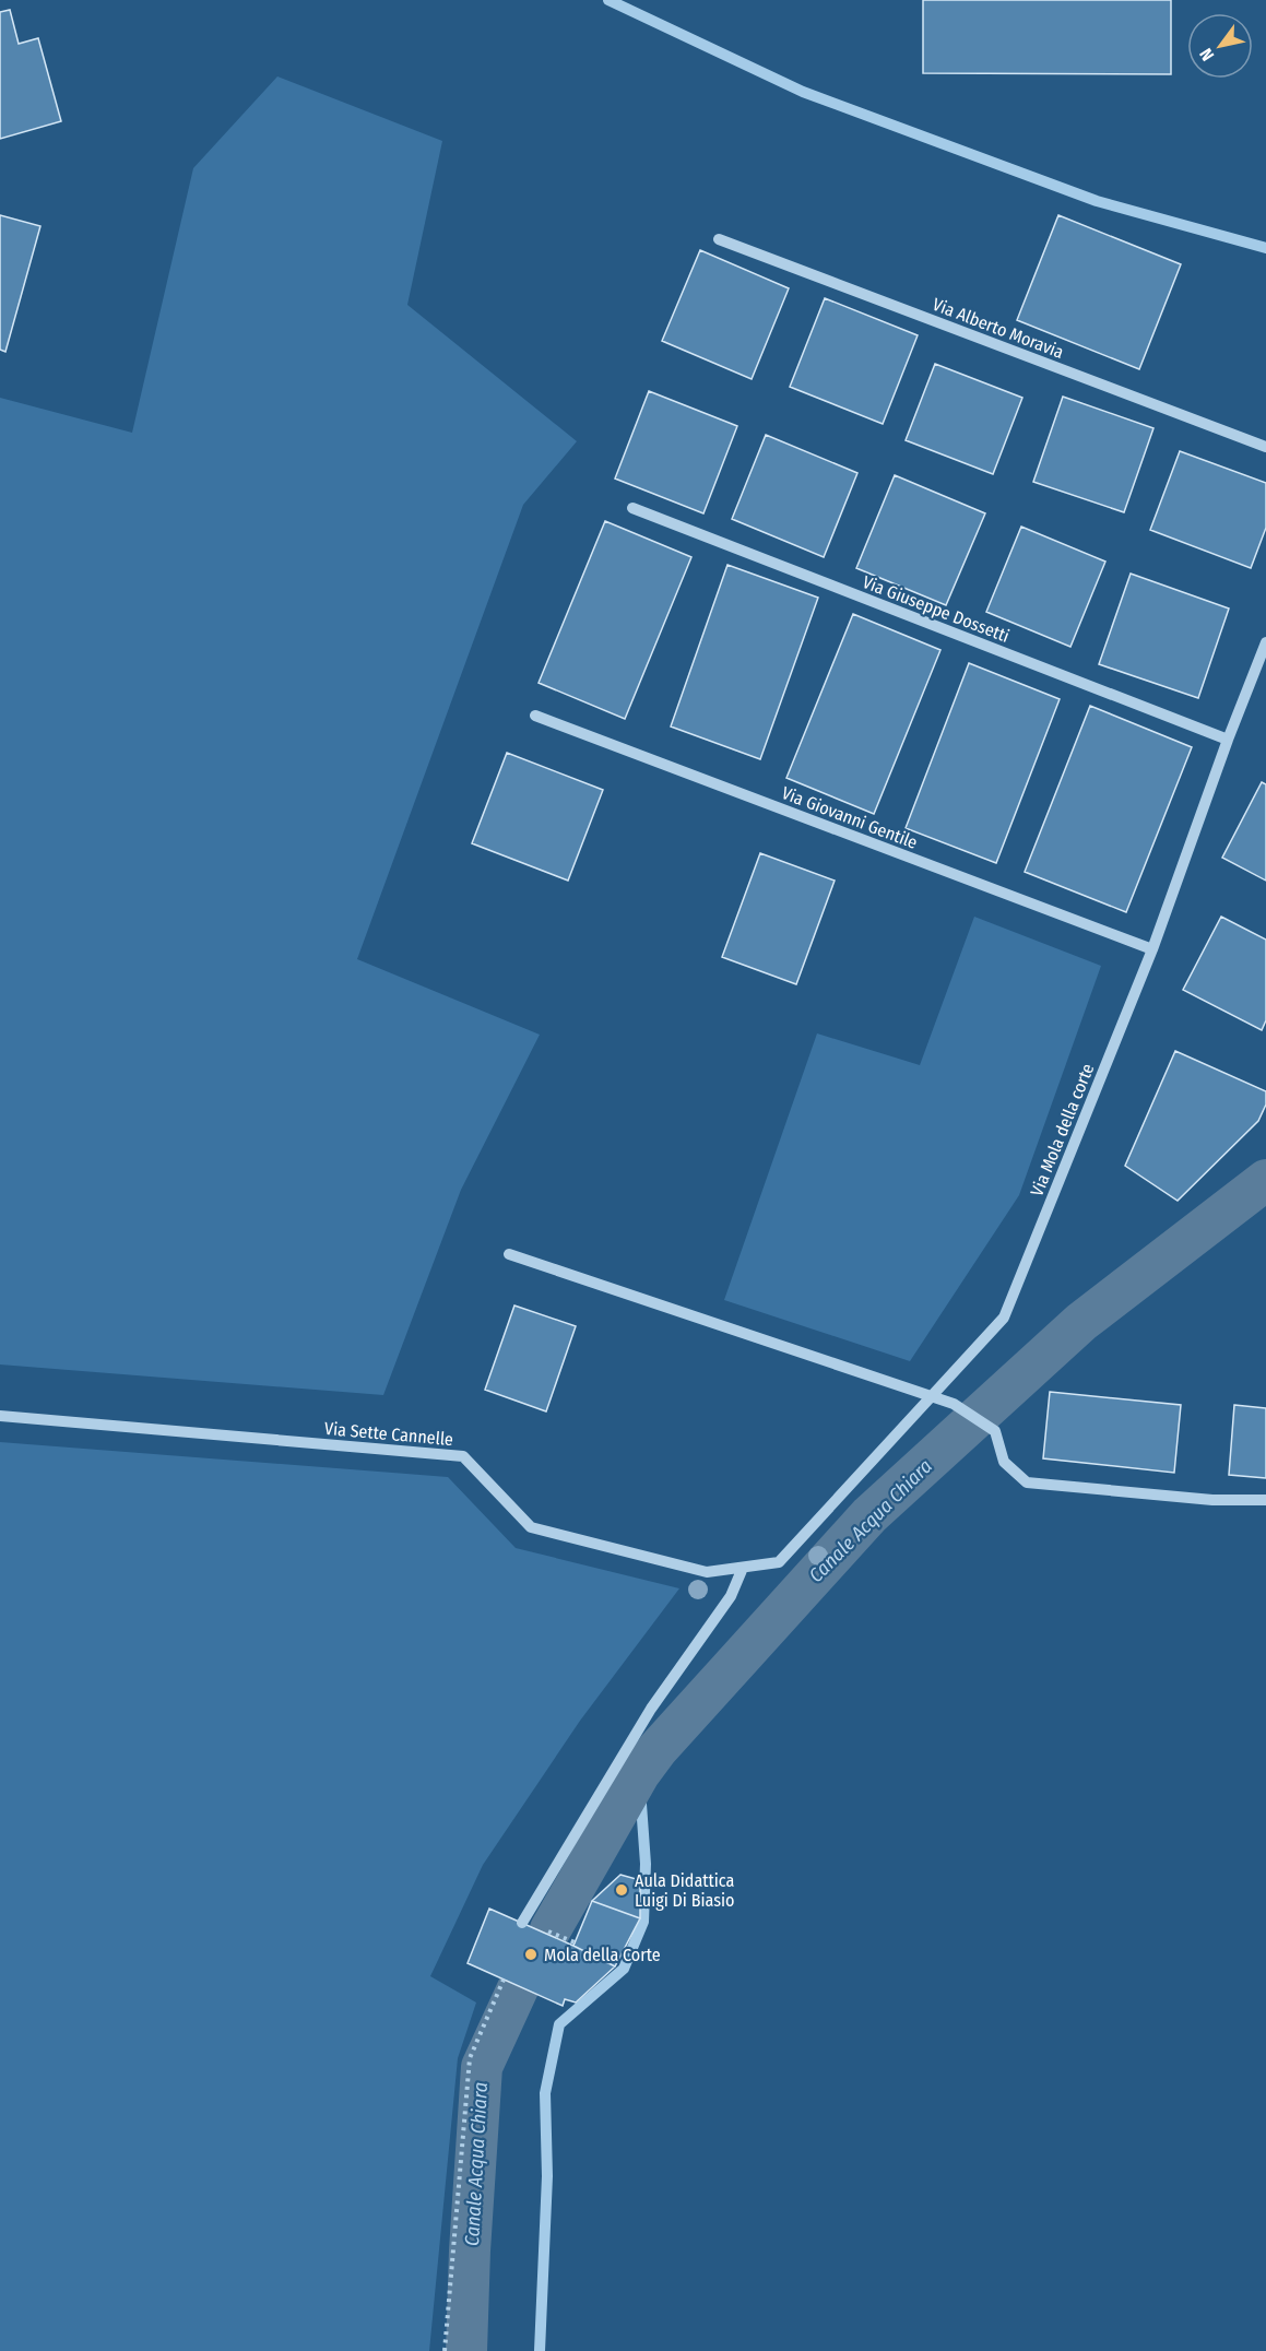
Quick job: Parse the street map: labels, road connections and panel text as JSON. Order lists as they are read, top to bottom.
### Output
{
  "streets": {
    "street": [
      "Via Alberto Moravia",
      "Via Giuseppe Dossetti",
      "Via Giovanni Gentile",
      "Via Mola della corte",
      "Via Sette Cannelle"
    ]
  },
  "crossings": [
    ["Via Giuseppe Dossetti", "Via Mola della corte"],
    ["Via Giovanni Gentile", "Via Mola della corte"],
    ["Via Mola della corte", "Via Sette Cannelle"]
  ],
  "water": ["Canale Acqua Chiara"],
  "places": ["Aula Didattica Luigi Di Biasio", "Mola della Corte"],
  "north": "bottom left"
}
